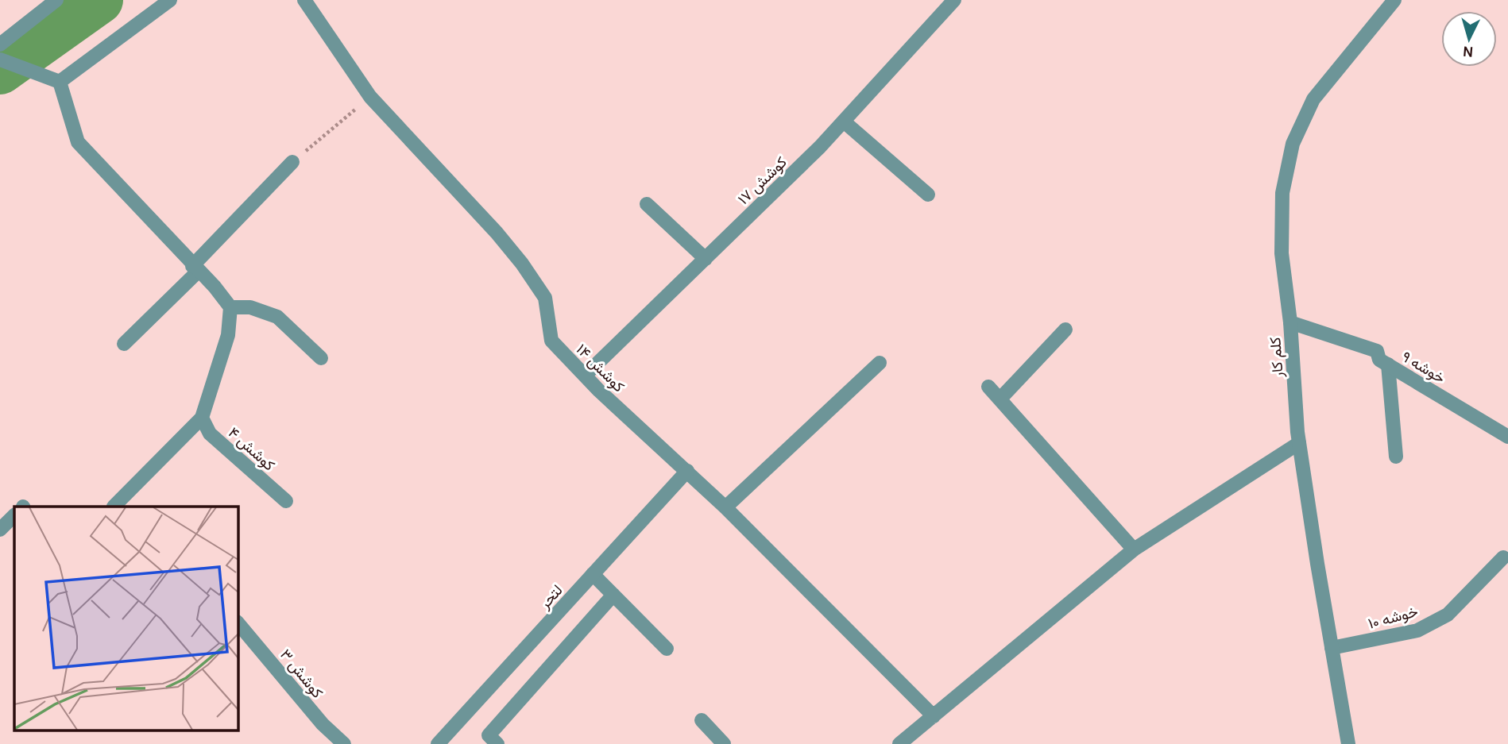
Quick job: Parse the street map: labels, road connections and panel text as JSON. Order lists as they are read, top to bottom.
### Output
{
  "streets": {
    "street": [
      "کوشش ۱۷",
      "کلم کار",
      "خوشه ۹",
      "کوشش ۱۴",
      "کوشش ۴",
      "لتحر",
      "خوشه ۱۰",
      "کوشش ۳"
    ]
  },
  "crossings": [
    ["کوشش ۱۷", "کوشش ۱۴"],
    ["کلم کار", "خوشه ۹"],
    ["کلم کار", "خوشه ۱۰"],
    ["کوشش ۱۴", "لتحر"]
  ],
  "north": "bottom"
}
